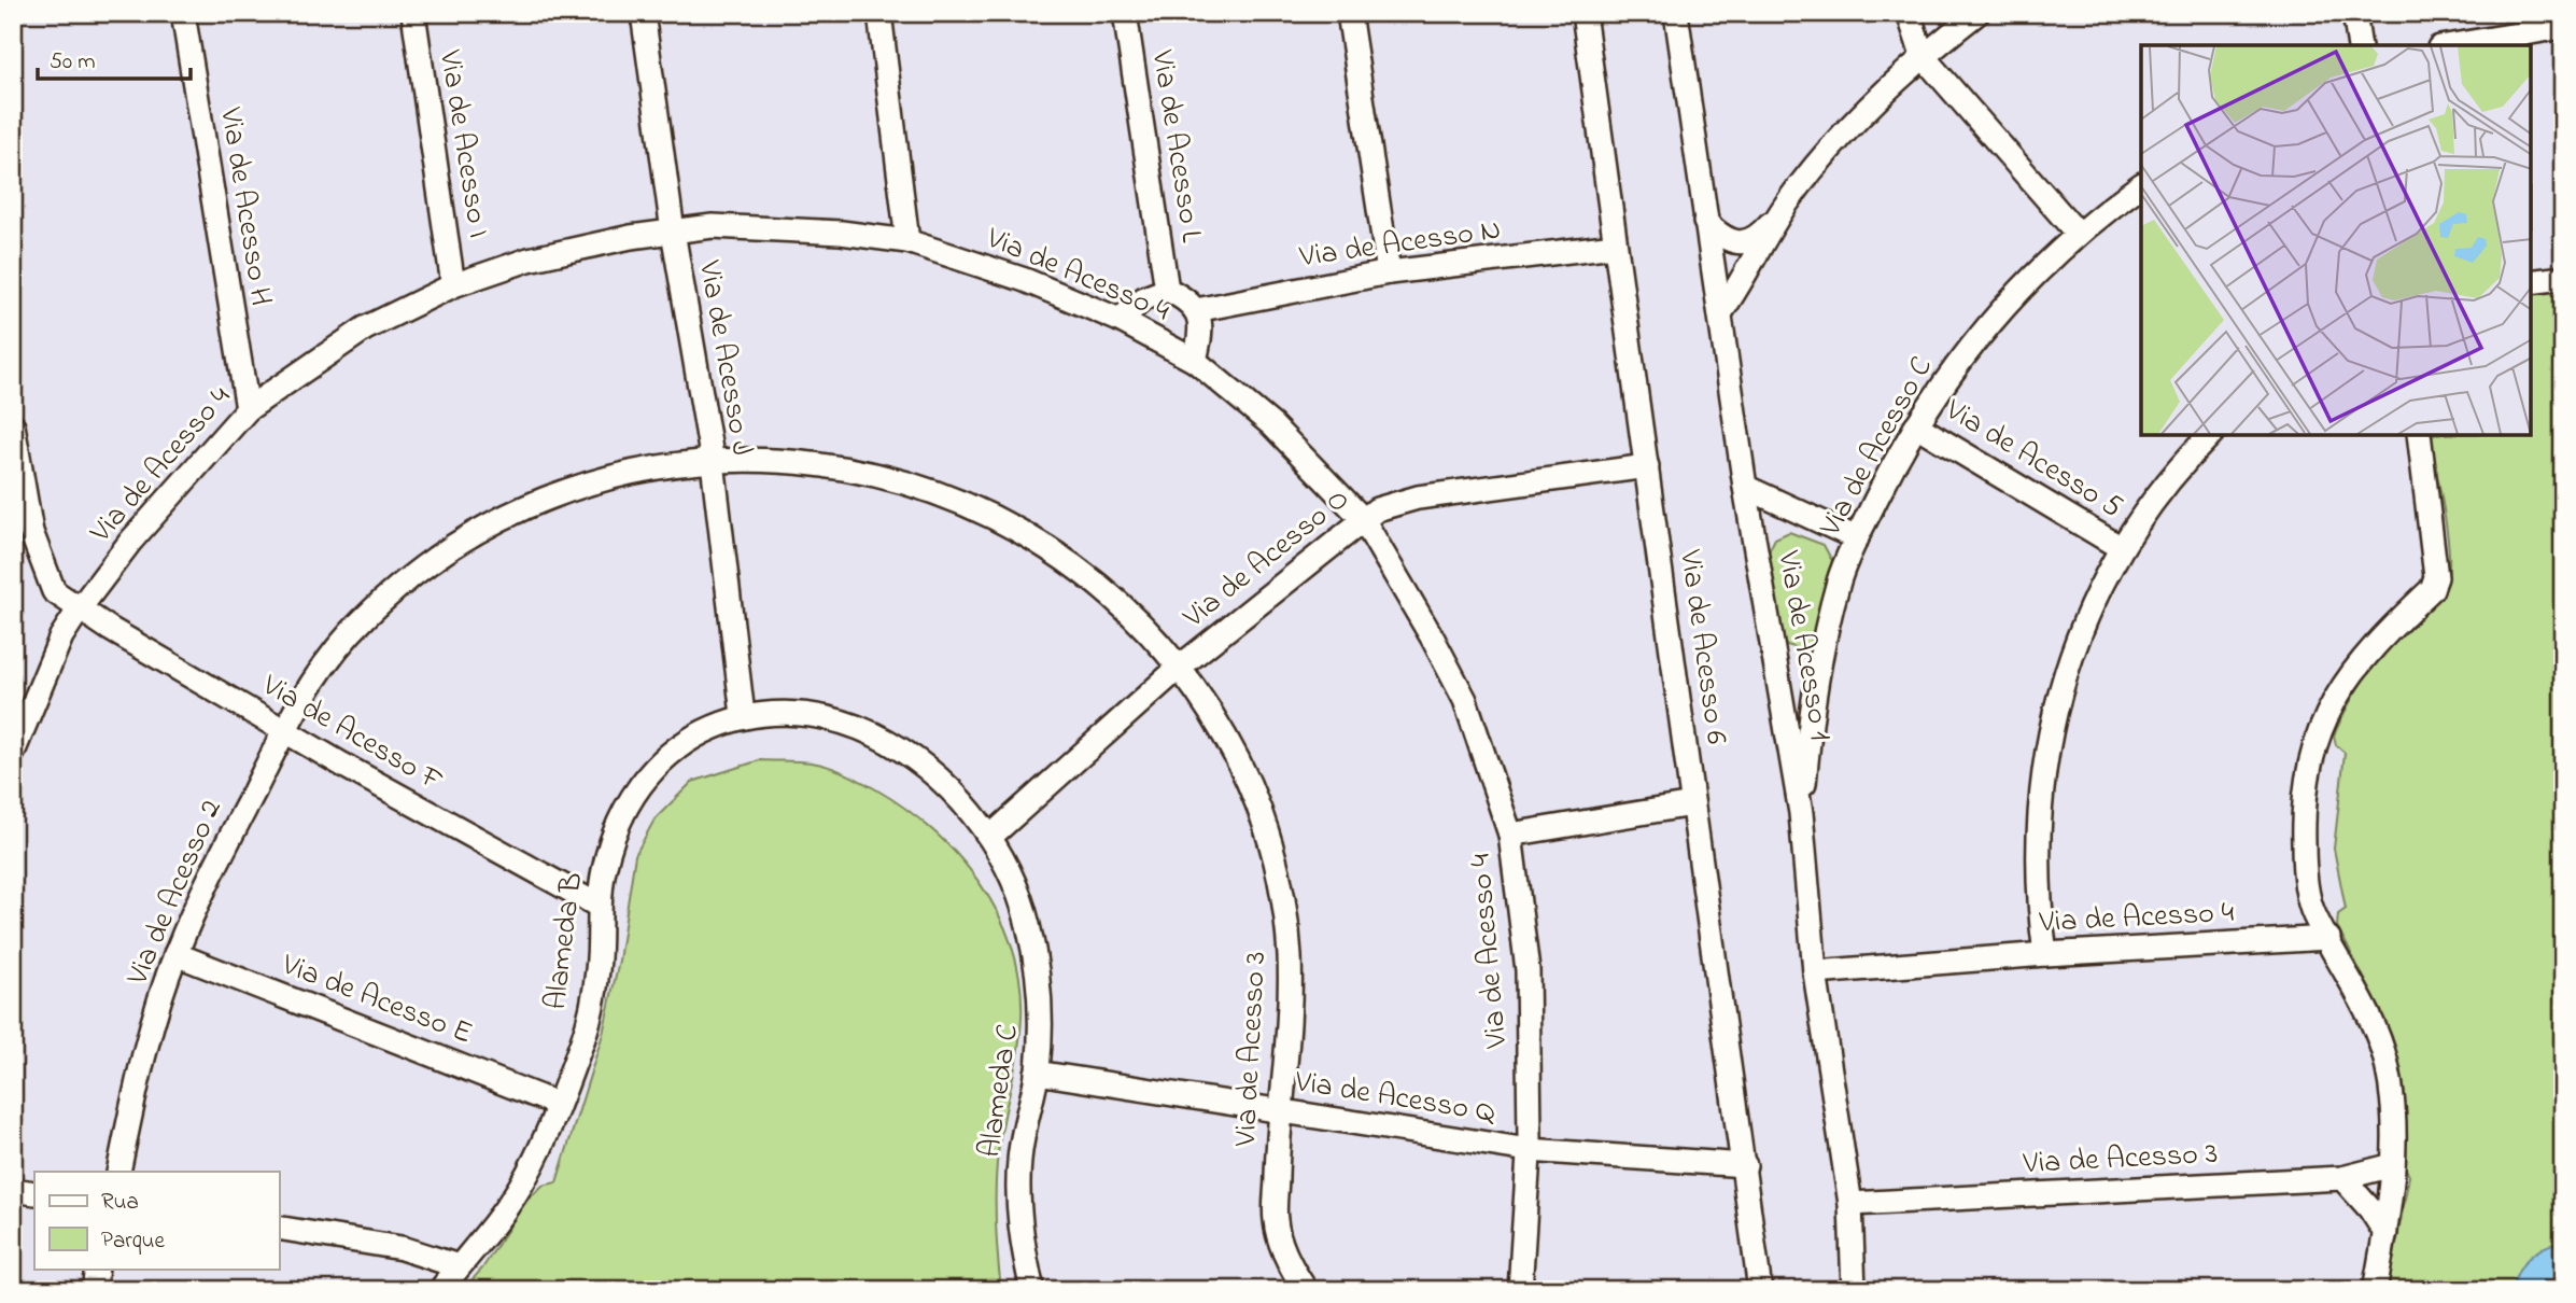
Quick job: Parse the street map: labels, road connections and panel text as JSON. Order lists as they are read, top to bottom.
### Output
{
  "streets": {
    "street": [
      "Via de Acesso I",
      "Via de Acesso L",
      "Via de Acesso H",
      "Via de Acesso N",
      "Via de Acesso 4",
      "Via de Acesso J",
      "Via de Acesso C",
      "Via de Acesso 5",
      "Via de Acesso O",
      "Via de Acesso 1",
      "Via de Acesso 6",
      "Via de Acesso F",
      "Via de Acesso 2",
      "Alameda B",
      "Via de Acesso E",
      "Via de Acesso 3",
      "Alameda C",
      "Via de Acesso Q"
    ]
  },
  "crossings": [
    ["Via de Acesso I", "Via de Acesso 4"],
    ["Via de Acesso H", "Via de Acesso 4"],
    ["Via de Acesso N", "Via de Acesso 6"],
    ["Via de Acesso 4", "Via de Acesso J"],
    ["Via de Acesso 4", "Via de Acesso O"],
    ["Via de Acesso 4", "Via de Acesso 1"],
    ["Via de Acesso 4", "Via de Acesso F"],
    ["Via de Acesso 4", "Via de Acesso Q"],
    ["Via de Acesso J", "Alameda B"],
    ["Via de Acesso J", "Via de Acesso 3"],
    ["Via de Acesso J", "Alameda C"],
    ["Via de Acesso C", "Via de Acesso 5"],
    ["Via de Acesso C", "Via de Acesso 1"],
    ["Via de Acesso O", "Via de Acesso 6"],
    ["Via de Acesso O", "Via de Acesso 3"],
    ["Via de Acesso O", "Alameda C"],
    ["Via de Acesso 1", "Via de Acesso 3"],
    ["Via de Acesso 6", "Via de Acesso Q"],
    ["Via de Acesso F", "Via de Acesso 2"],
    ["Via de Acesso F", "Alameda B"],
    ["Via de Acesso F", "Via de Acesso 3"],
    ["Via de Acesso 2", "Via de Acesso E"],
    ["Via de Acesso 2", "Via de Acesso 3"],
    ["Alameda B", "Via de Acesso E"],
    ["Alameda B", "Alameda C"],
    ["Via de Acesso 3", "Via de Acesso Q"],
    ["Alameda C", "Via de Acesso Q"]
  ],
  "legend": ["Rua", "Parque"],
  "scale_bar": "50 m"
}
